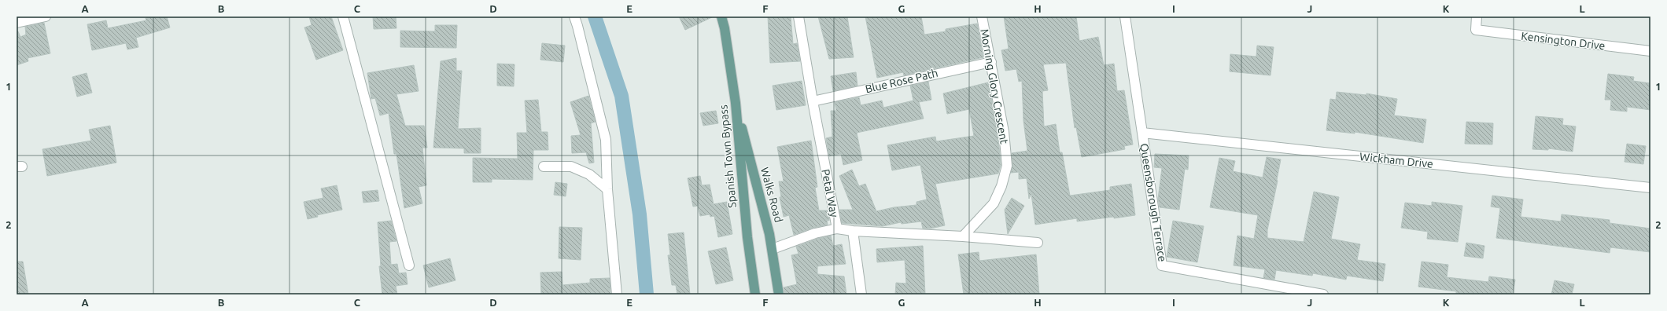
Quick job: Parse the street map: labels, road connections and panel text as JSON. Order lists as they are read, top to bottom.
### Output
{
  "streets": {
    "main road": ["Spanish Town Bypass", "Walks Road"],
    "street": [
      "Kensington Drive",
      "Blue Rose Path",
      "Morning Glory Crescent",
      "Wickham Drive",
      "Petal Way",
      "Queensborough Terrace"
    ]
  },
  "crossings": [
    ["Blue Rose Path", "Morning Glory Crescent"],
    ["Blue Rose Path", "Petal Way"],
    ["Morning Glory Crescent", "Petal Way"],
    ["Spanish Town Bypass", "Walks Road"],
    ["Wickham Drive", "Queensborough Terrace"]
  ],
  "grid": {
    "columns": [
      "A",
      "B",
      "C",
      "D",
      "E",
      "F",
      "G",
      "H",
      "I",
      "J",
      "K",
      "L"
    ],
    "rows": ["1", "2"]
  }
}
